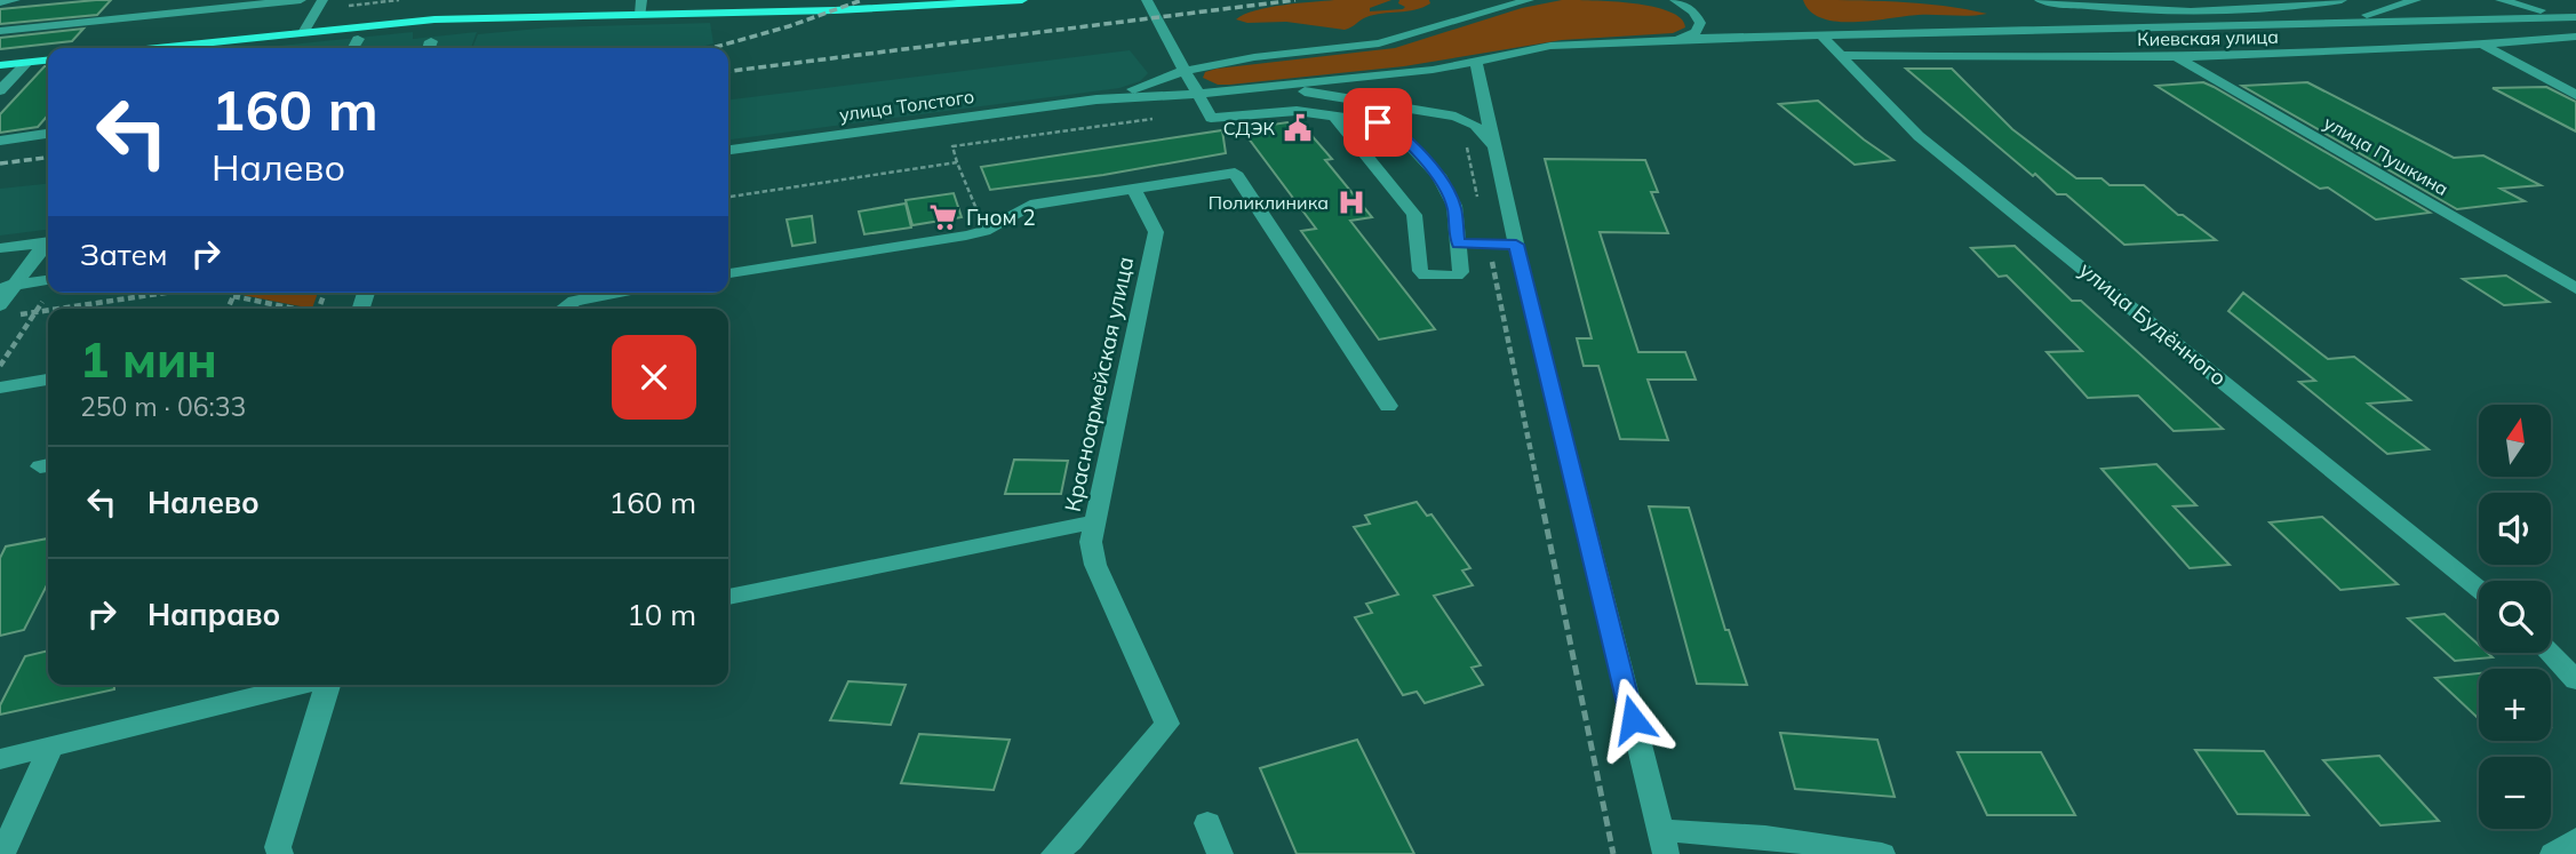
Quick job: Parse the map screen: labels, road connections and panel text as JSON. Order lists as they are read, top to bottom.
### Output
{
  "streets": {
    "street": [
      "Киевская улица",
      "улица Толстого",
      "улица Пушкина",
      "улица Будённого",
      "Красноармейская улица"
    ]
  },
  "crossings": [
    ["Киевская улица", "улица Пушкина"],
    ["Киевская улица", "улица Будённого"]
  ],
  "places": {
    "public building": ["СДЭК"],
    "hospital": ["Поликлиника"],
    "supermarket": ["Гном 2"]
  },
  "north": "top",
  "page": {
    "turn": ["160 m", "Налево"],
    "then": "Затем",
    "heading": ["1 мин", "250 m · 06:33"],
    "map_buttons": ["+", "−"],
    "list": [
      {
        "name": "Налево",
        "value": "160 m"
      },
      {
        "name": "Направо",
        "value": "10 m"
      }
    ]
  }
}
